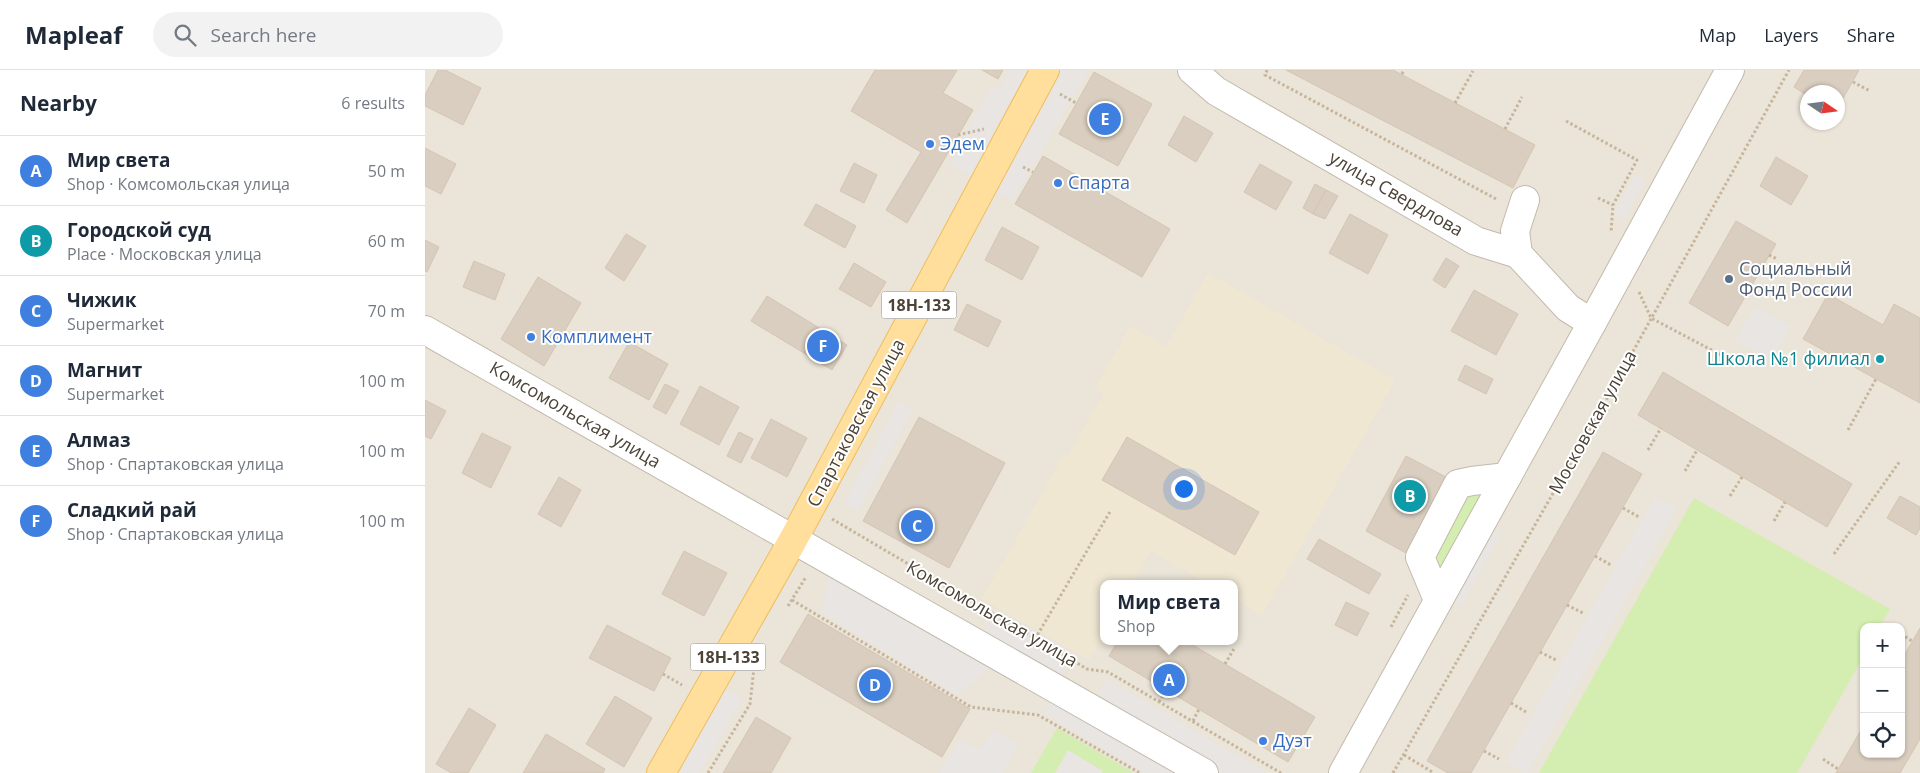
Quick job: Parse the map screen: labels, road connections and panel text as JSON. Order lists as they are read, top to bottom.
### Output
{
  "streets": {
    "main road": ["18Н-133", "Спартаковская улица"],
    "street": ["улица Свердлова", "Комсомольская улица"],
    "path": ["Московская улица"]
  },
  "crossings": [
    ["Комсомольская улица", "Спартаковская улица"]
  ],
  "places": [
    "Эдем",
    "Спарта",
    "Социальный Фонд России",
    "Комплимент",
    "Школа №1 филиал",
    "Дуэт"
  ],
  "north": "right",
  "page": {
    "header": "Mapleaf",
    "search": "Search here",
    "nav": ["Map", "Layers", "Share"],
    "heading": ["Nearby", "6 results"],
    "pins": [
      "E",
      "F",
      "B",
      "C",
      "A",
      "D"
    ],
    "list": [
      {
        "mark": "A",
        "name": "Мир света",
        "note": "Shop · Комсомольская улица",
        "value": "50 m"
      },
      {
        "mark": "B",
        "name": "Городской суд",
        "note": "Place · Московская улица",
        "value": "60 m"
      },
      {
        "mark": "C",
        "name": "Чижик",
        "note": "Supermarket",
        "value": "70 m"
      },
      {
        "mark": "D",
        "name": "Магнит",
        "note": "Supermarket",
        "value": "100 m"
      },
      {
        "mark": "E",
        "name": "Алмаз",
        "note": "Shop · Спартаковская улица",
        "value": "100 m"
      },
      {
        "mark": "F",
        "name": "Сладкий рай",
        "note": "Shop · Спартаковская улица",
        "value": "100 m"
      }
    ],
    "popup": ["Мир света", "Shop"],
    "map_buttons": ["+", "−"]
  }
}
